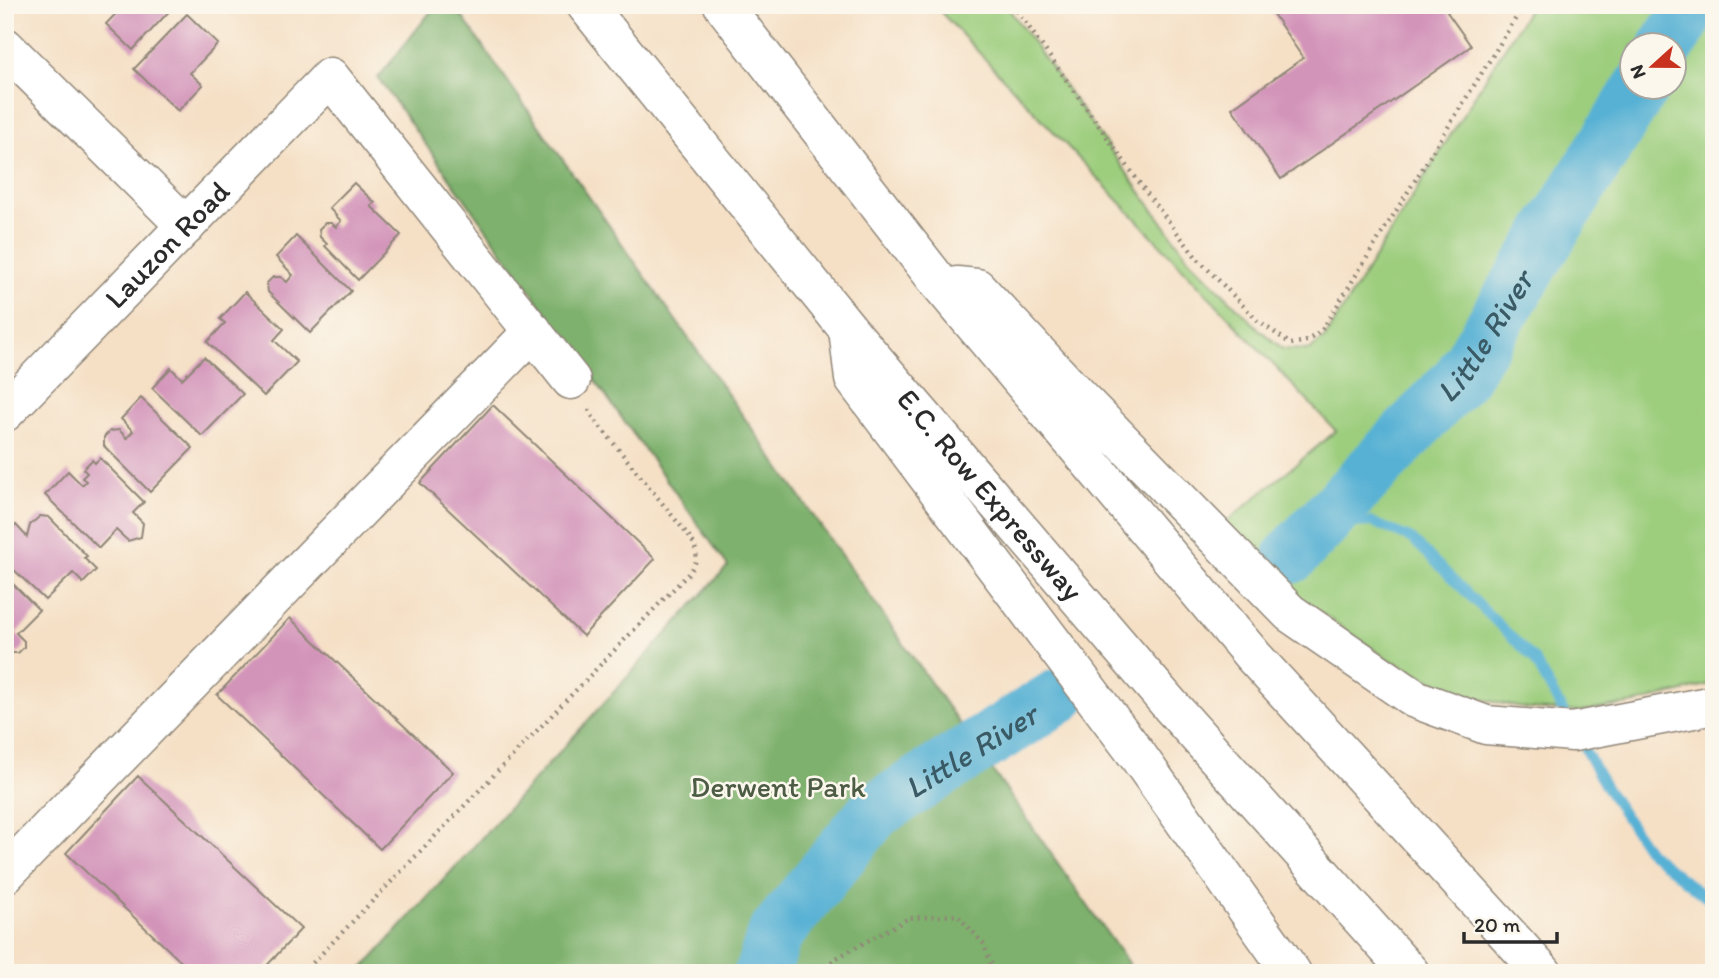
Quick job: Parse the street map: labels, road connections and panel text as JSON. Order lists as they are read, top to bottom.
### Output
{
  "streets": {
    "main road": ["Lauzon Road", "E.C. Row Expressway"]
  },
  "water": ["Little River"],
  "parks": ["Derwent Park"],
  "scale_bar": "20 m",
  "north": "left"
}
